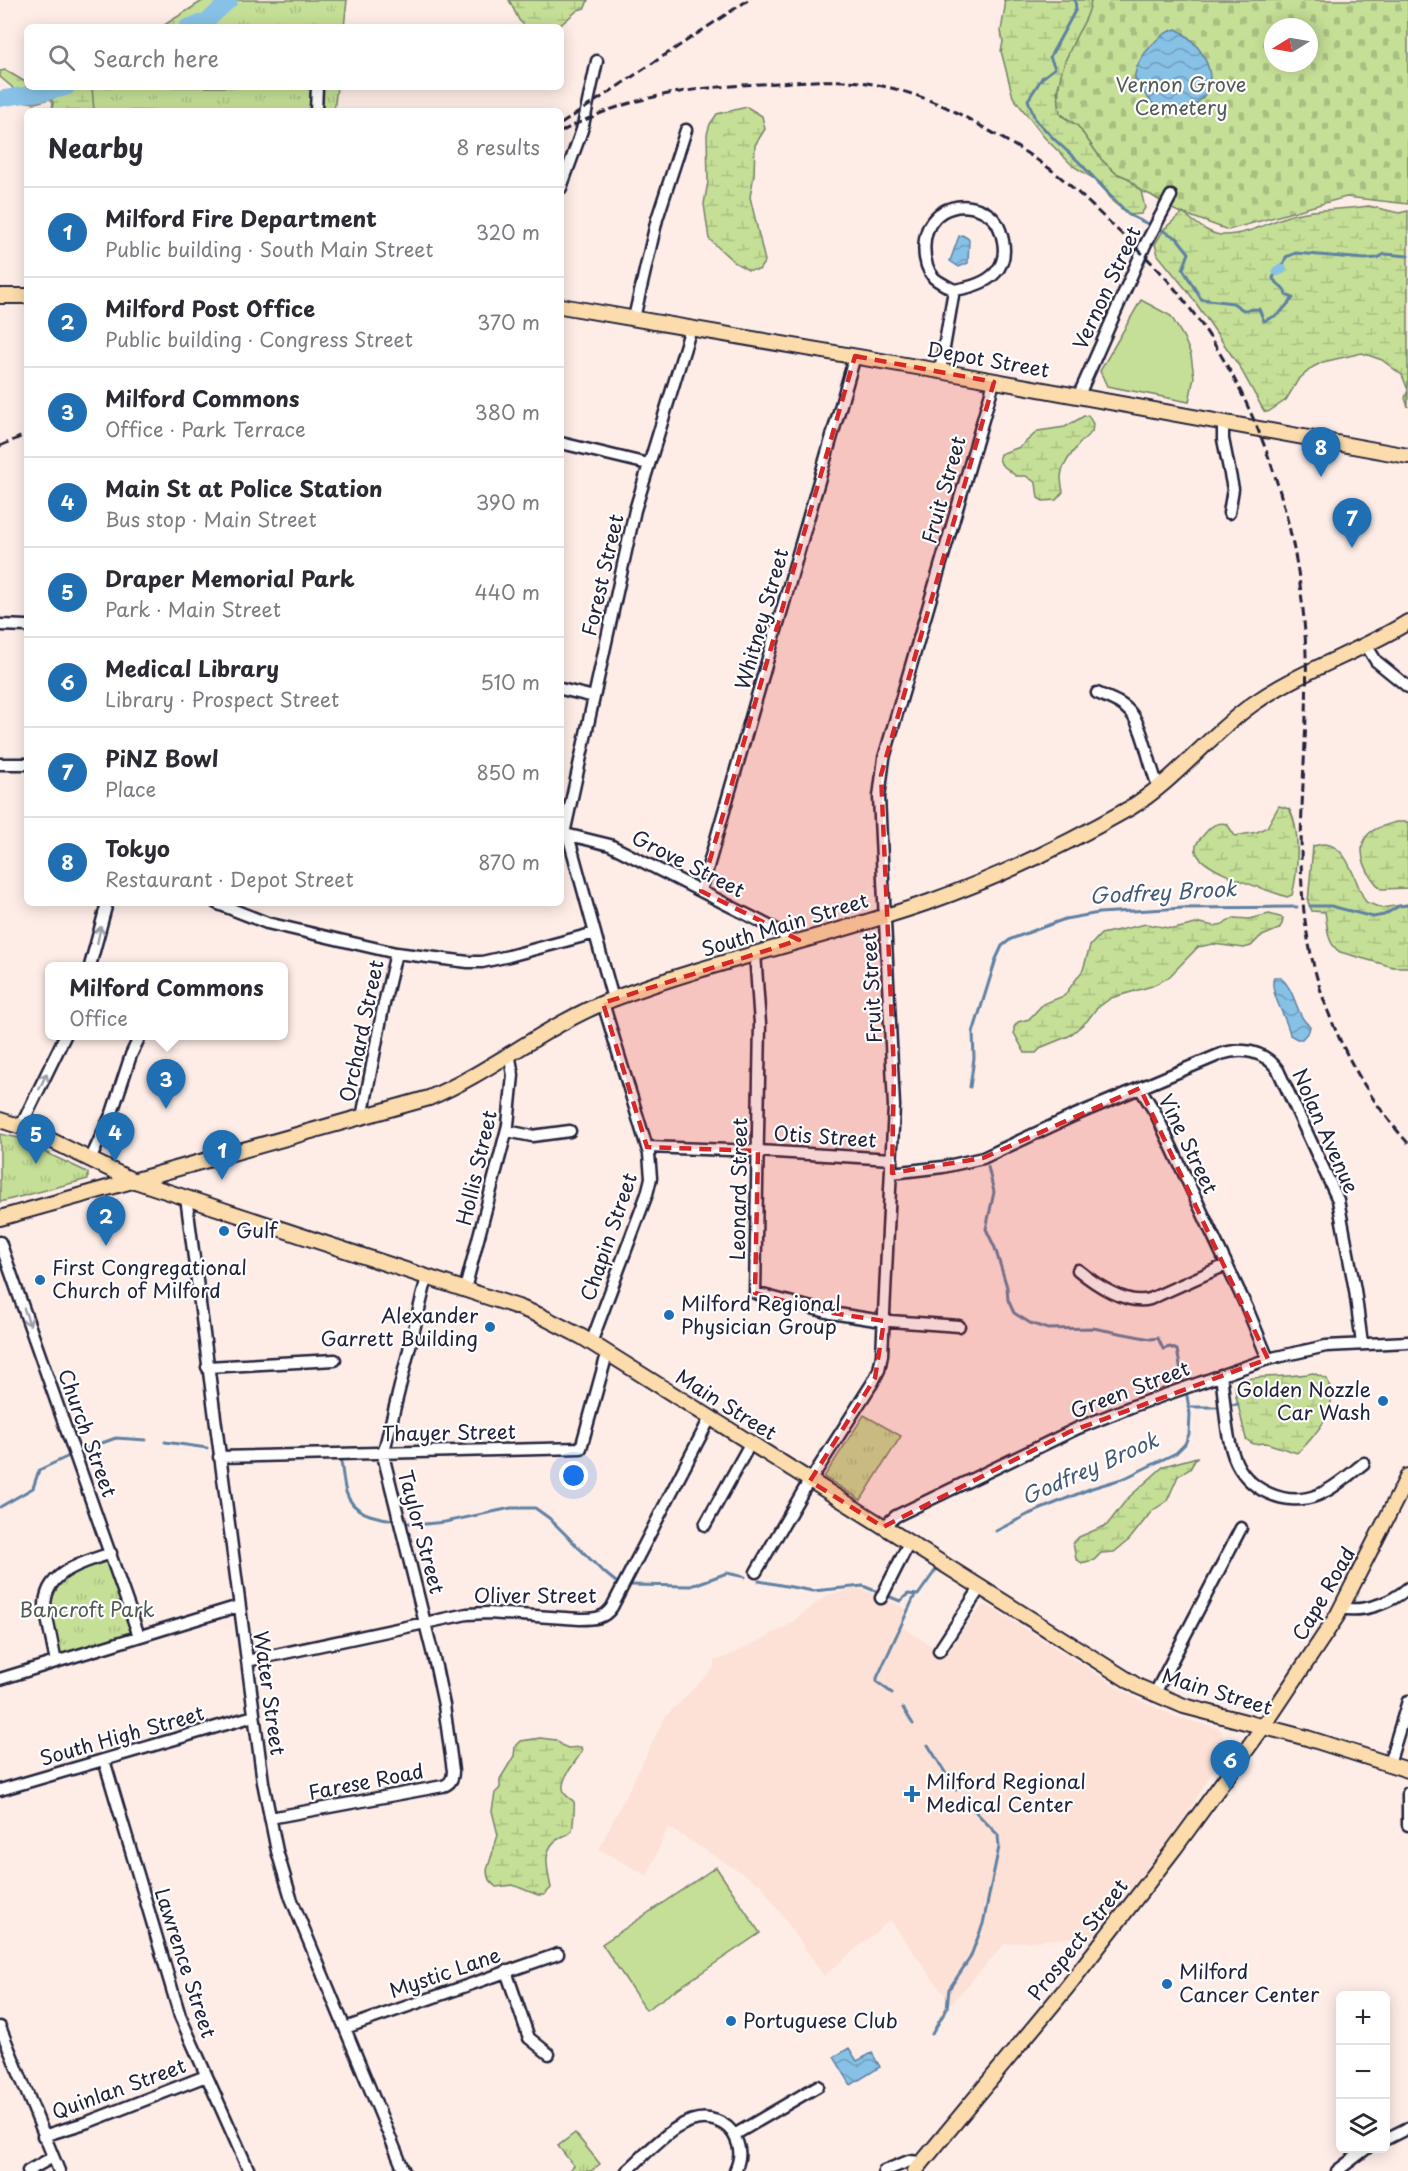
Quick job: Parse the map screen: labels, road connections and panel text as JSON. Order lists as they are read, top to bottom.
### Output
{
  "streets": {
    "main road": [
      "Depot Street",
      "South Main Street",
      "Main Street",
      "Cape Road",
      "Prospect Street"
    ],
    "street": [
      "Vernon Street",
      "Fruit Street",
      "Forest Street",
      "Whitney Street",
      "Grove Street",
      "Orchard Street",
      "Nolan Avenue",
      "Otis Street",
      "Vine Street",
      "Hollis Street",
      "Leonard Street",
      "Chapin Street",
      "Green Street",
      "Church Street",
      "Thayer Street",
      "Taylor Street",
      "Oliver Street",
      "Water Street",
      "South High Street",
      "Farese Road",
      "Lawrence Street",
      "Mystic Lane",
      "Quinlan Street"
    ]
  },
  "crossings": [
    ["Vernon Street", "Depot Street"],
    ["Depot Street", "Fruit Street"],
    ["Depot Street", "Forest Street"],
    ["Depot Street", "Whitney Street"],
    ["Fruit Street", "South Main Street"],
    ["Fruit Street", "Otis Street"],
    ["Fruit Street", "Vine Street"],
    ["Fruit Street", "Leonard Street"],
    ["Fruit Street", "Main Street"],
    ["Forest Street", "Grove Street"],
    ["Forest Street", "South Main Street"],
    ["Forest Street", "Chapin Street"],
    ["Whitney Street", "Grove Street"],
    ["Grove Street", "South Main Street"],
    ["South Main Street", "Orchard Street"],
    ["South Main Street", "Hollis Street"],
    ["South Main Street", "Leonard Street"],
    ["South Main Street", "Chapin Street"],
    ["South Main Street", "Main Street"],
    ["Nolan Avenue", "Vine Street"],
    ["Nolan Avenue", "Green Street"],
    ["Otis Street", "Leonard Street"],
    ["Otis Street", "Chapin Street"],
    ["Vine Street", "Green Street"],
    ["Hollis Street", "Main Street"],
    ["Chapin Street", "Main Street"],
    ["Green Street", "Main Street"],
    ["Main Street", "Thayer Street"],
    ["Main Street", "Taylor Street"],
    ["Main Street", "Cape Road"],
    ["Main Street", "Oliver Street"],
    ["Main Street", "Water Street"],
    ["Main Street", "Prospect Street"],
    ["Thayer Street", "Taylor Street"],
    ["Thayer Street", "Water Street"],
    ["Taylor Street", "Oliver Street"],
    ["Taylor Street", "Farese Road"],
    ["Cape Road", "Prospect Street"],
    ["Oliver Street", "Water Street"],
    ["Oliver Street", "Farese Road"],
    ["Water Street", "South High Street"],
    ["Water Street", "Farese Road"],
    ["Water Street", "Mystic Lane"],
    ["South High Street", "Lawrence Street"],
    ["Lawrence Street", "Quinlan Street"]
  ],
  "one_way": ["Church Street"],
  "water": ["Godfrey Brook"],
  "parks": ["Vernon Grove Cemetery", "Bancroft Park"],
  "places": {
    "other": [
      "Gulf",
      "First Congregational Church of Milford",
      "Milford Regional Physician Group",
      "Alexander Garrett Building",
      "Golden Nozzle Car Wash",
      "Milford Cancer Center",
      "Portuguese Club"
    ],
    "health": ["Milford Regional Medical Center"]
  },
  "north": "left",
  "page": {
    "search": "Search here",
    "heading": ["Nearby", "8 results"],
    "list": [
      {
        "mark": "1",
        "name": "Milford Fire Department",
        "note": "Public building · South Main Street",
        "value": "320 m"
      },
      {
        "mark": "2",
        "name": "Milford Post Office",
        "note": "Public building · Congress Street",
        "value": "370 m"
      },
      {
        "mark": "3",
        "name": "Milford Commons",
        "note": "Office · Park Terrace",
        "value": "380 m"
      },
      {
        "mark": "4",
        "name": "Main St at Police Station",
        "note": "Bus stop · Main Street",
        "value": "390 m"
      },
      {
        "mark": "5",
        "name": "Draper Memorial Park",
        "note": "Park · Main Street",
        "value": "440 m"
      },
      {
        "mark": "6",
        "name": "Medical Library",
        "note": "Library · Prospect Street",
        "value": "510 m"
      },
      {
        "mark": "7",
        "name": "PiNZ Bowl",
        "note": "Place",
        "value": "850 m"
      },
      {
        "mark": "8",
        "name": "Tokyo",
        "note": "Restaurant · Depot Street",
        "value": "870 m"
      }
    ],
    "pins": [
      "8",
      "7",
      "3",
      "4",
      "5",
      "1",
      "2",
      "6"
    ],
    "popup": ["Milford Commons", "Office"],
    "map_buttons": ["+", "−"]
  }
}
